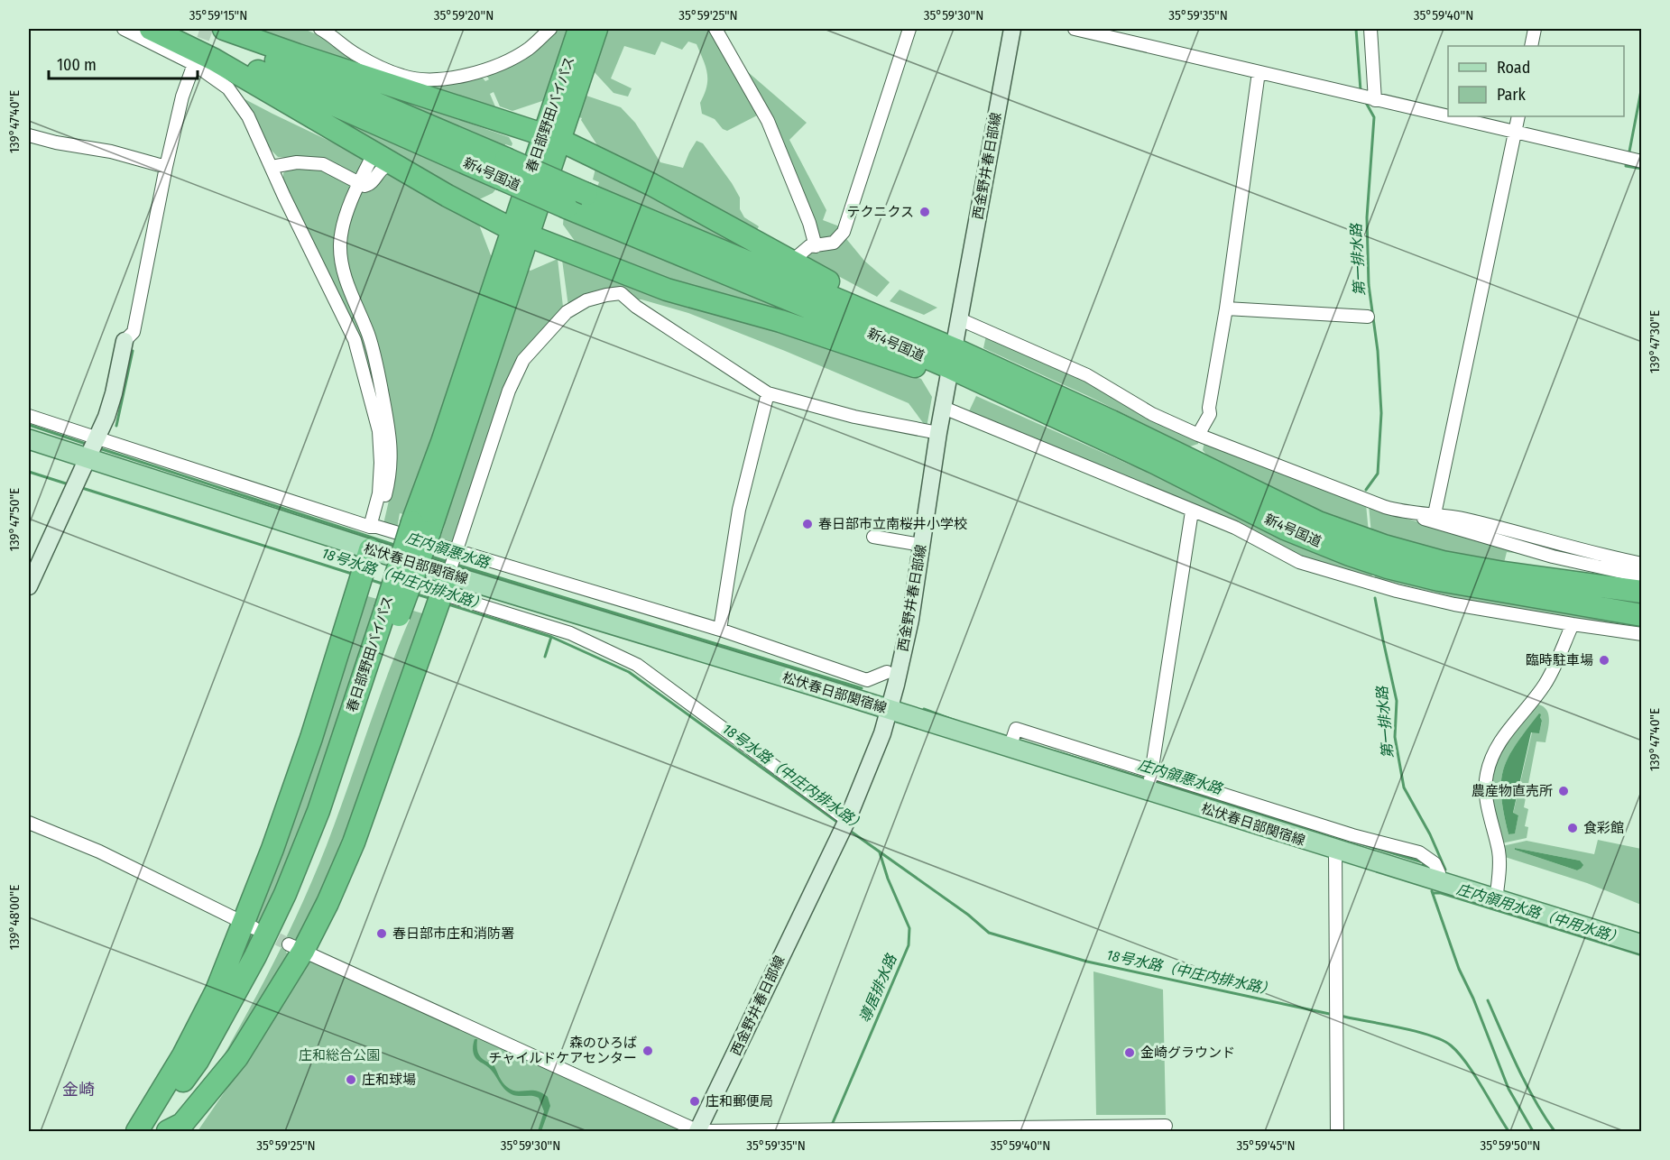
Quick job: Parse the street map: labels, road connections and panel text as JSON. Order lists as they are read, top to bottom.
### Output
{
  "streets": {
    "highway": ["春日部野田バイパス", "新4号国道"],
    "main road": ["西金野井春日部線", "松伏春日部関宿線"]
  },
  "crossings": [
    ["西金野井春日部線", "新4号国道"],
    ["西金野井春日部線", "松伏春日部関宿線"]
  ],
  "districts": ["金崎"],
  "water": [
    "第一排水路",
    "庄内領悪水路",
    "18号水路（中庄内排水路）",
    "庄内領用水路（中用水路）",
    "導居排水路"
  ],
  "parks": ["庄和総合公園"],
  "places": [
    "テクニクス",
    "春日部市立南桜井小学校",
    "臨時駐車場",
    "農産物直売所",
    "食彩館",
    "春日部市庄和消防署",
    "森のひろば チャイルドケアセンター",
    "金崎グラウンド",
    "庄和球場",
    "庄和郵便局"
  ],
  "legend": ["Road", "Park"],
  "scale_bar": "100 m",
  "coordinates": [
    "35°59'15\"N",
    "35°59'20\"N",
    "35°59'25\"N",
    "35°59'30\"N",
    "35°59'35\"N",
    "35°59'40\"N",
    "139°47'40\"E",
    "139°47'30\"E",
    "139°47'50\"E",
    "139°48'00\"E",
    "35°59'45\"N",
    "35°59'50\"N"
  ]
}
